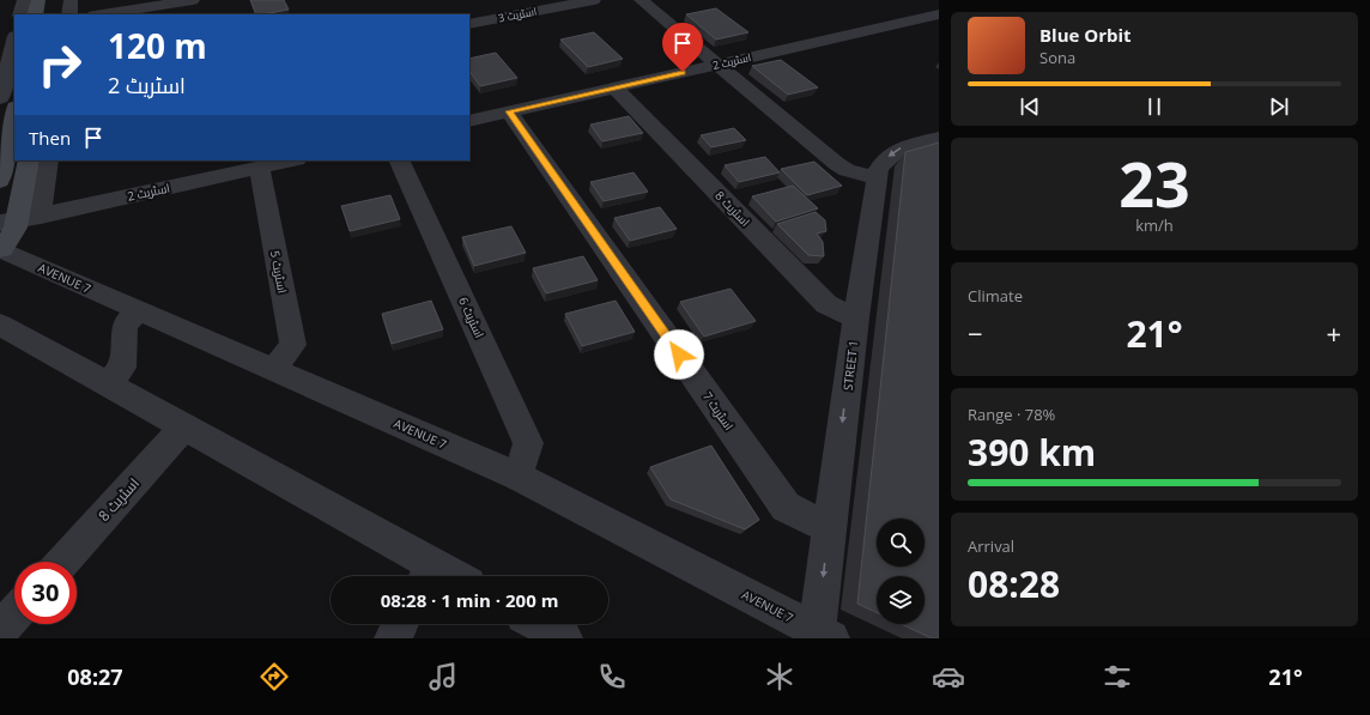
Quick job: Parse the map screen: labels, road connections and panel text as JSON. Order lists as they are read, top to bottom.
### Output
{
  "streets": {
    "street": [
      "اسٹریٹ 3",
      "اسٹریٹ 2",
      "اسٹریٹ 8",
      "اسٹریٹ 5",
      "AVENUE 7",
      "اسٹریٹ 6",
      "STREET 1",
      "اسٹریٹ 7"
    ]
  },
  "crossings": [
    ["اسٹریٹ 2", "اسٹریٹ 8"],
    ["اسٹریٹ 2", "اسٹریٹ 5"],
    ["اسٹریٹ 2", "AVENUE 7"],
    ["اسٹریٹ 2", "اسٹریٹ 7"],
    ["اسٹریٹ 8", "STREET 1"],
    ["اسٹریٹ 5", "AVENUE 7"],
    ["AVENUE 7", "اسٹریٹ 6"],
    ["AVENUE 7", "STREET 1"],
    ["STREET 1", "اسٹریٹ 7"]
  ],
  "one_way": ["STREET 1"],
  "page": {
    "turn": ["120 m", "اسٹریٹ 2"],
    "song": ["Blue Orbit", "Sona"],
    "then": "Then",
    "tile": [
      ["23", "km/h"],
      "Climate",
      ["Range · 78%", "390 km"],
      ["Arrival", "08:28"]
    ],
    "heat": ["−", "21°", "+"],
    "limit": "30",
    "trip": "08:28 · 1 min · 200 m",
    "tabs": ["08:27", "21°"]
  }
}
